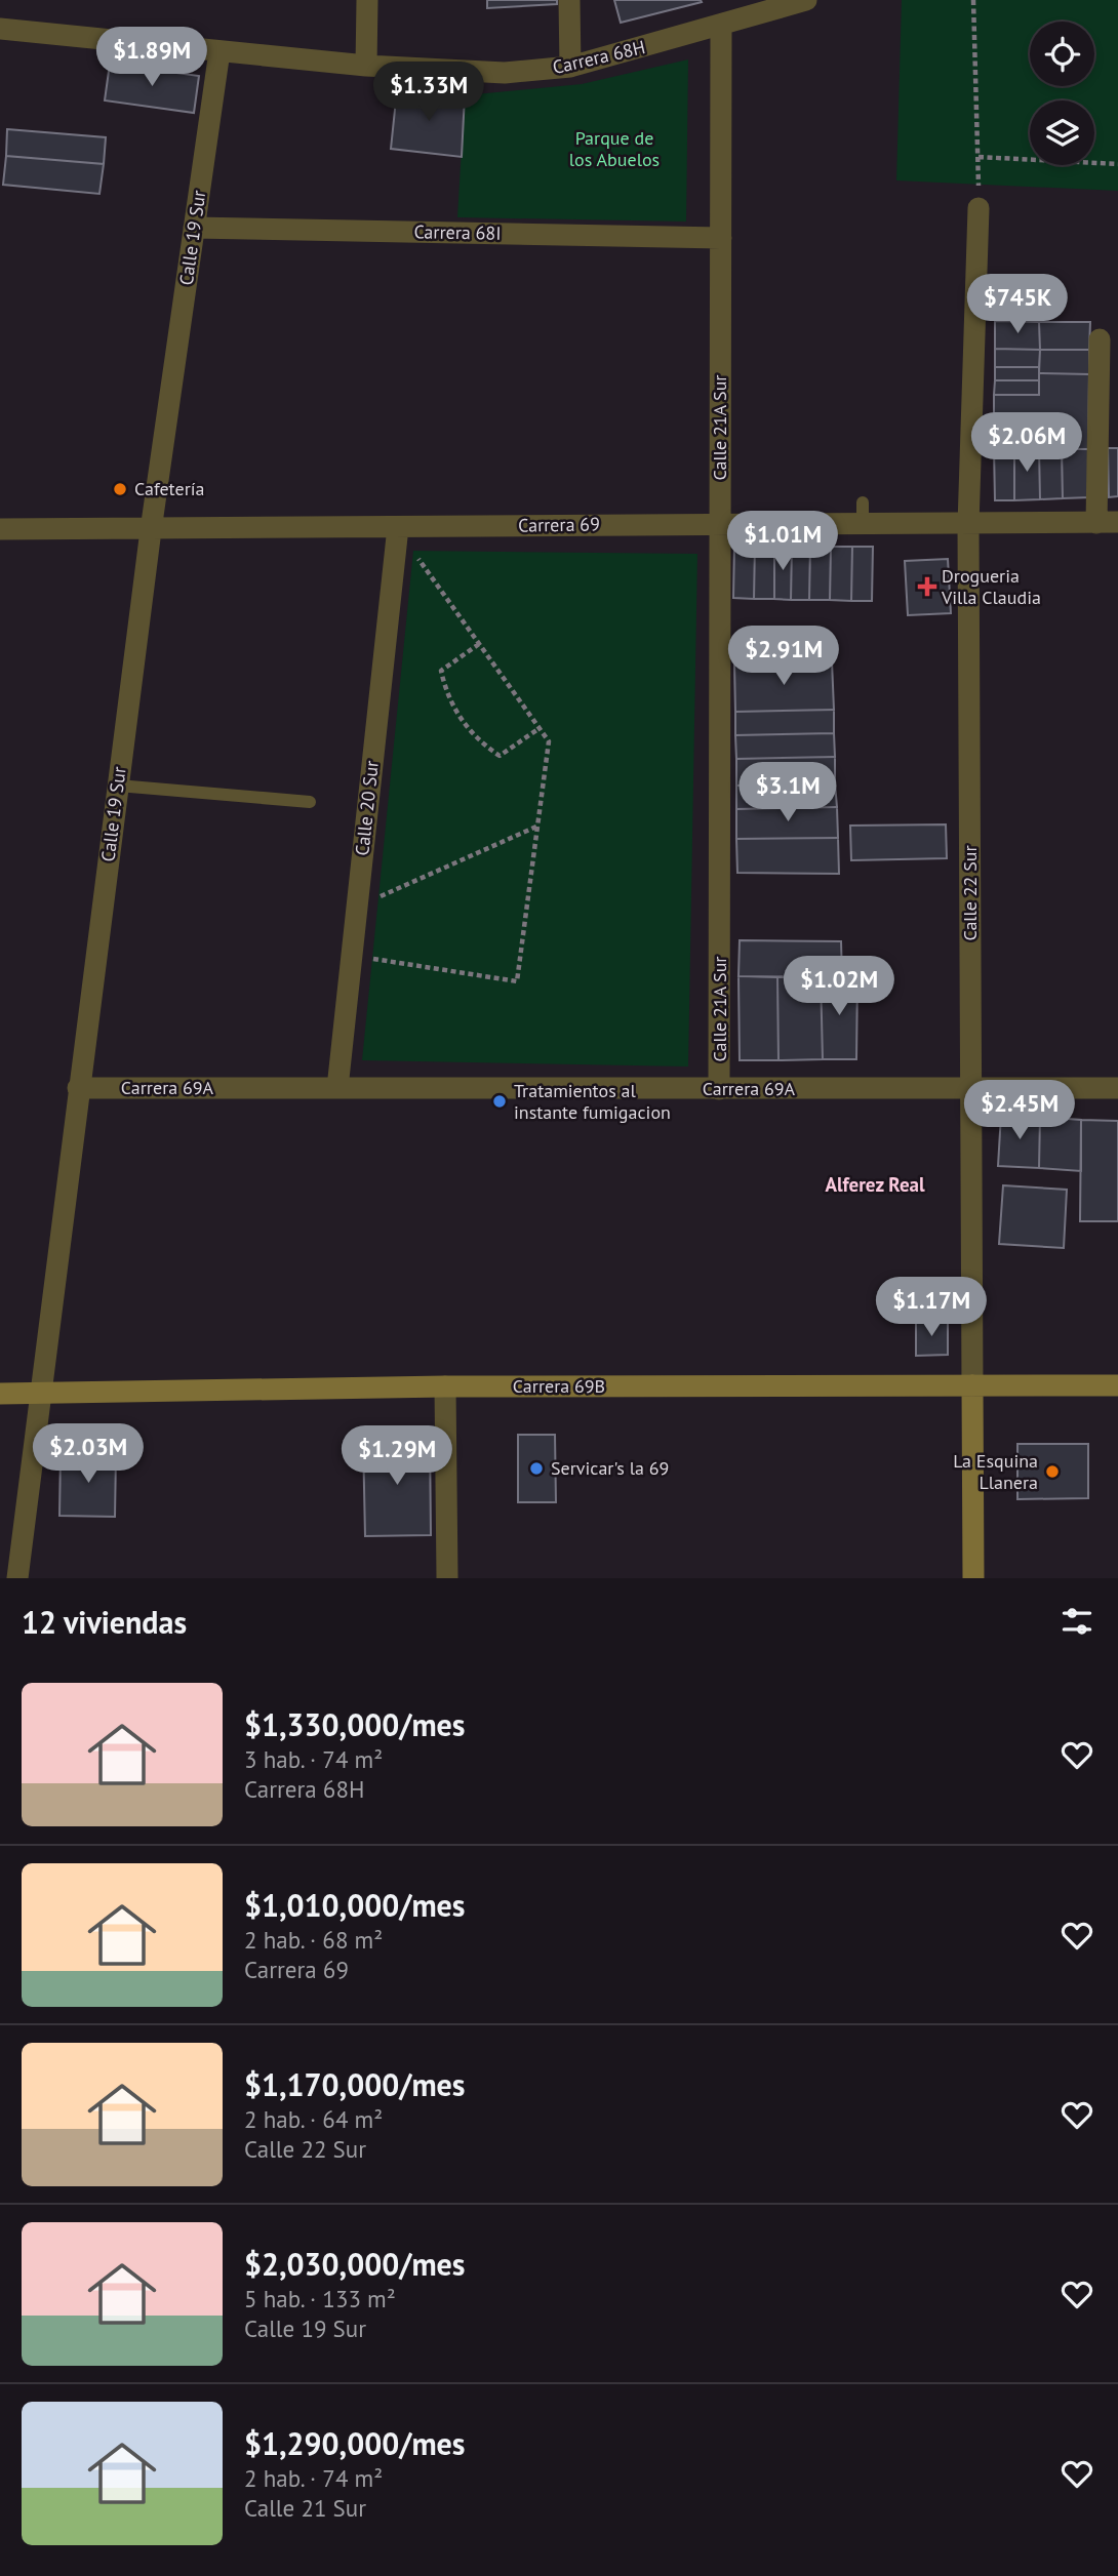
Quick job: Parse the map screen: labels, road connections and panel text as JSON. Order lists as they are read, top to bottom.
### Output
{
  "streets": {
    "street": [
      "Carrera 68H",
      "Carrera 68I",
      "Calle 19 Sur",
      "Calle 21A Sur",
      "Carrera 69",
      "Calle 20 Sur",
      "Calle 22 Sur",
      "Carrera 69A",
      "Carrera 69B"
    ]
  },
  "crossings": [
    ["Carrera 68H", "Calle 19 Sur"],
    ["Carrera 68H", "Calle 21A Sur"],
    ["Carrera 68I", "Calle 19 Sur"],
    ["Carrera 68I", "Calle 21A Sur"],
    ["Calle 19 Sur", "Carrera 69"],
    ["Calle 19 Sur", "Carrera 69A"],
    ["Calle 19 Sur", "Carrera 69B"],
    ["Calle 21A Sur", "Carrera 69"],
    ["Calle 21A Sur", "Carrera 69A"],
    ["Carrera 69", "Calle 20 Sur"],
    ["Carrera 69", "Calle 22 Sur"],
    ["Calle 20 Sur", "Carrera 69A"],
    ["Calle 22 Sur", "Carrera 69A"],
    ["Calle 22 Sur", "Carrera 69B"]
  ],
  "districts": ["Alferez Real"],
  "parks": ["Parque de los Abuelos"],
  "places": {
    "other": [
      "Cafetería",
      "Tratamientos al instante fumigacion",
      "Servicar's la 69",
      "La Esquina Llanera"
    ],
    "health": ["Drogueria Villa Claudia"]
  },
  "page": {
    "price": [
      "$1.89M",
      "$1.33M",
      "$745K",
      "$2.06M",
      "$1.01M",
      "$2.91M",
      "$3.1M",
      "$1.02M",
      "$2.45M",
      "$1.17M",
      "$2.03M",
      "$1.29M"
    ],
    "heading": "12 viviendas",
    "list": [
      {
        "name": "$1,330,000/mes",
        "note": "3 hab. · 74 m² · Carrera 68H"
      },
      {
        "name": "$1,010,000/mes",
        "note": "2 hab. · 68 m² · Carrera 69"
      },
      {
        "name": "$1,170,000/mes",
        "note": "2 hab. · 64 m² · Calle 22 Sur"
      },
      {
        "name": "$2,030,000/mes",
        "note": "5 hab. · 133 m² · Calle 19 Sur"
      },
      {
        "name": "$1,290,000/mes",
        "note": "2 hab. · 74 m² · Calle 21 Sur"
      }
    ]
  }
}
